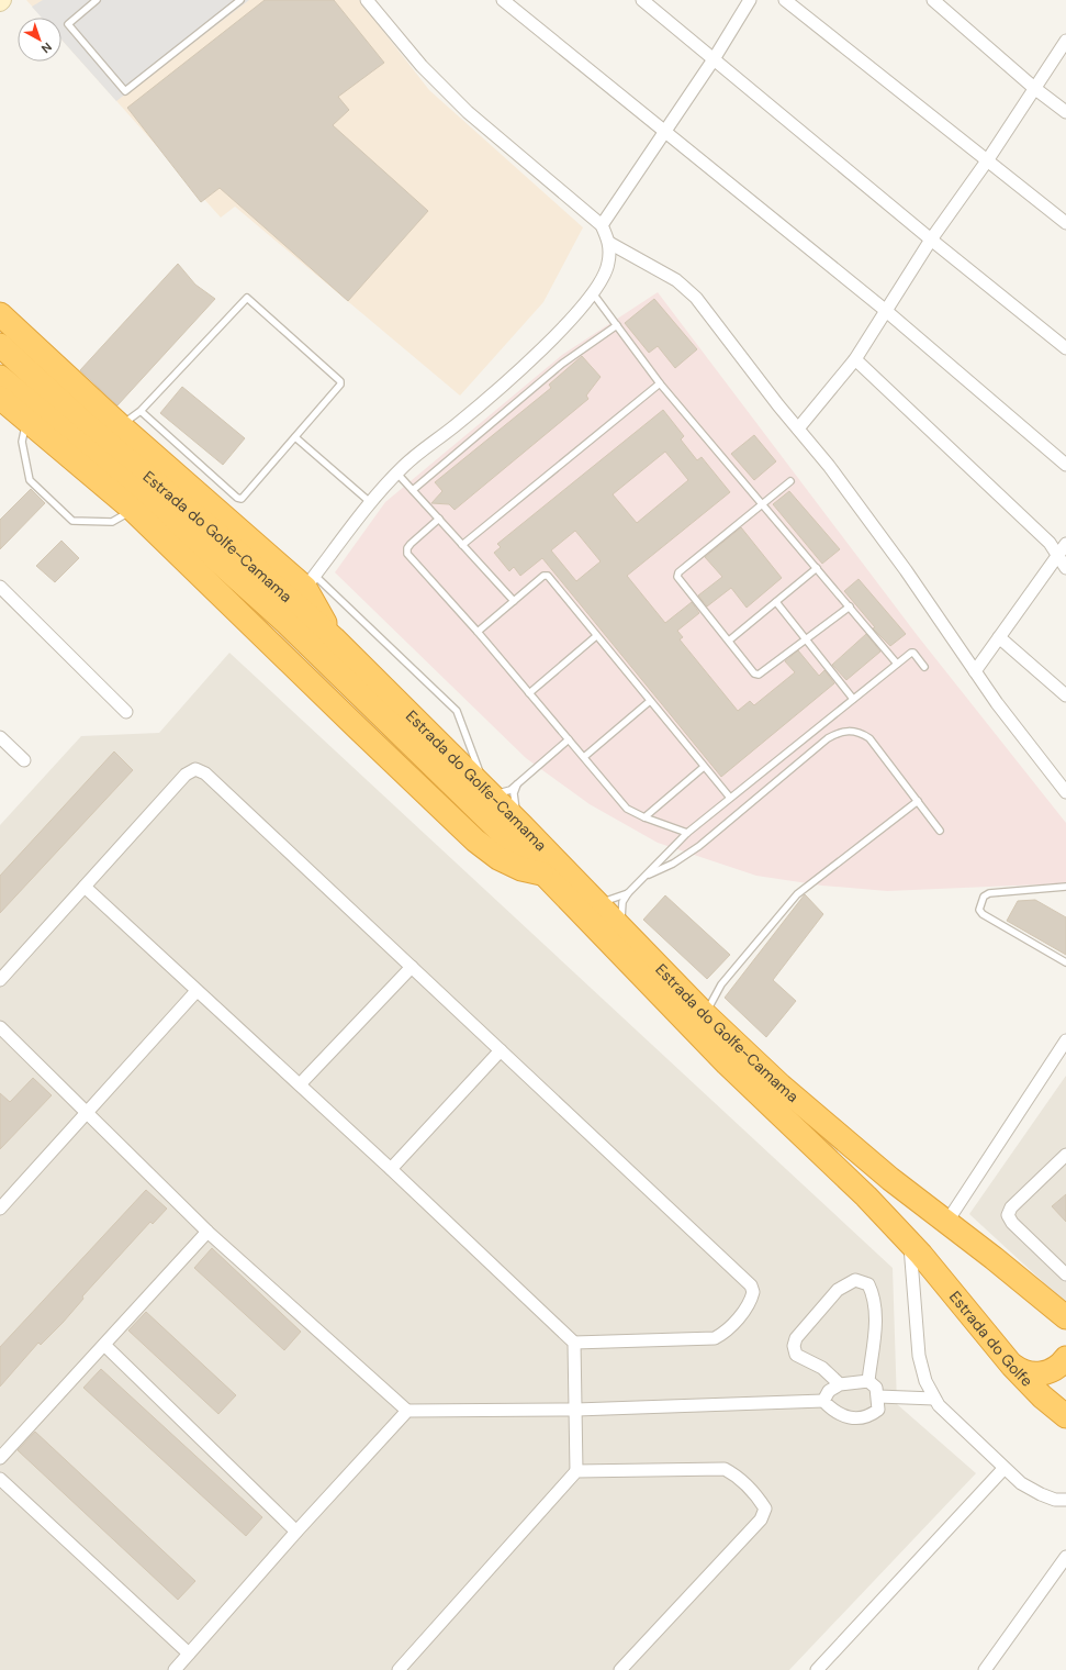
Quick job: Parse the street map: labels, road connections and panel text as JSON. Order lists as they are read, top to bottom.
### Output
{
  "streets": {
    "highway": ["Estrada do Golfe-Camama", "Estrada do Golfe"]
  },
  "crossings": [
    ["Estrada do Golfe-Camama", "Estrada do Golfe"]
  ],
  "north": "bottom right"
}
